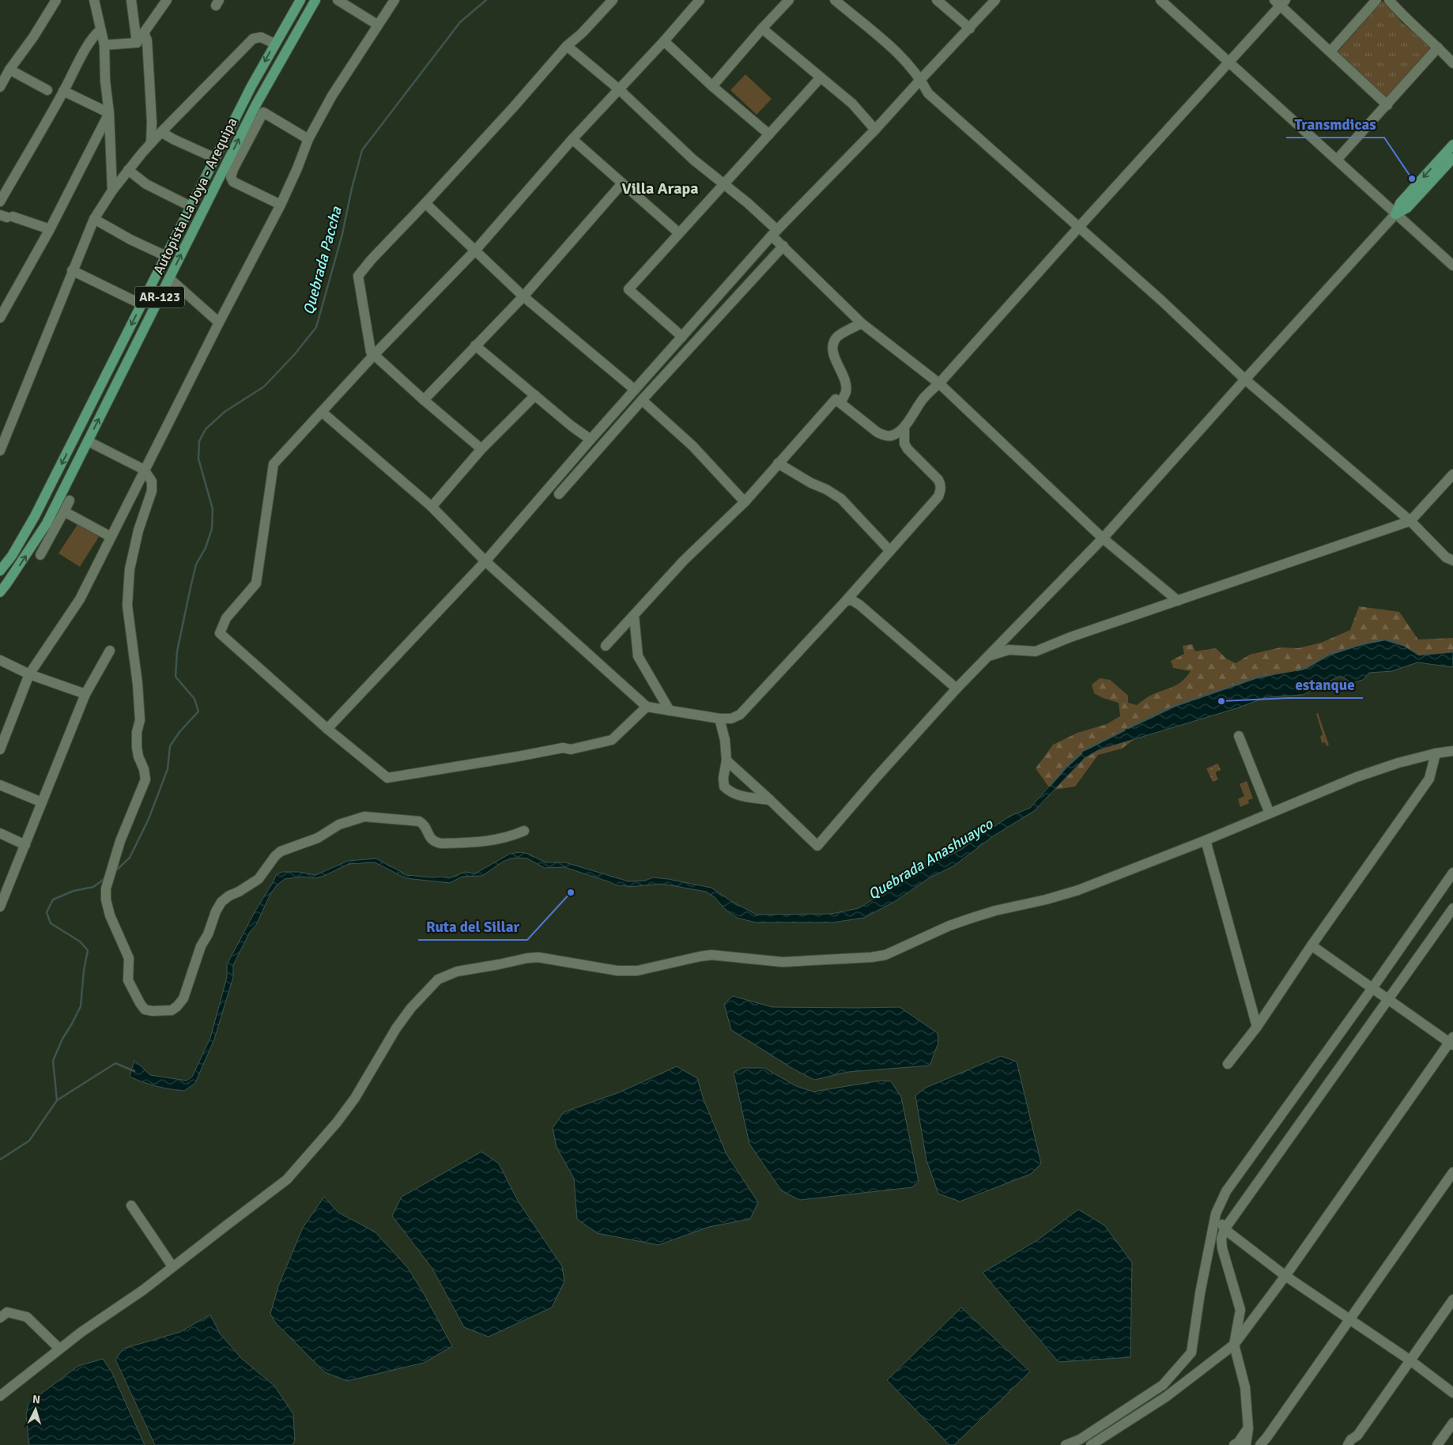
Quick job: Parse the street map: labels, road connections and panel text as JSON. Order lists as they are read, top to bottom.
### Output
{
  "streets": {
    "main road": ["Autopista La Joya - Arequipa", "AR-123"]
  },
  "districts": ["Villa Arapa"],
  "water": ["Quebrada Paccha", "Quebrada Anashuayco"],
  "places": ["Transmdicas", "estanque", "Ruta del Sillar"],
  "north": "top"
}
